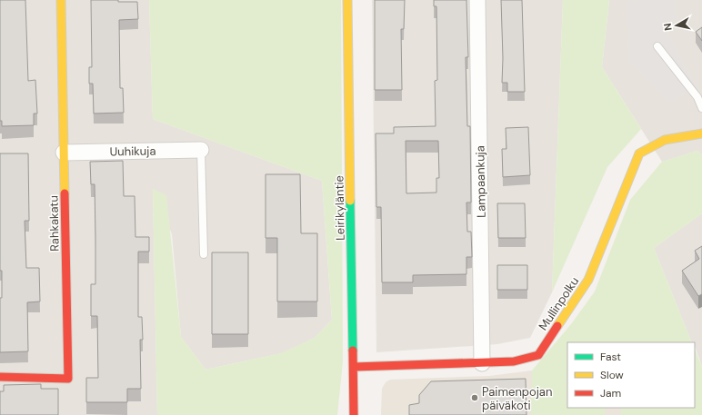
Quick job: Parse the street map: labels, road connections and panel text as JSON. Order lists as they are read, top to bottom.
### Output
{
  "streets": {
    "street": [
      "Uuhikuja",
      "Lampaankuja",
      "Leirikyläntie",
      "Rahkakatu",
      "Mullinpolku"
    ]
  },
  "crossings": [
    ["Uuhikuja", "Rahkakatu"],
    ["Lampaankuja", "Mullinpolku"],
    ["Leirikyläntie", "Mullinpolku"]
  ],
  "places": ["Paimenpojan päiväkoti"],
  "legend": ["Fast", "Slow", "Jam"],
  "north": "left"
}
